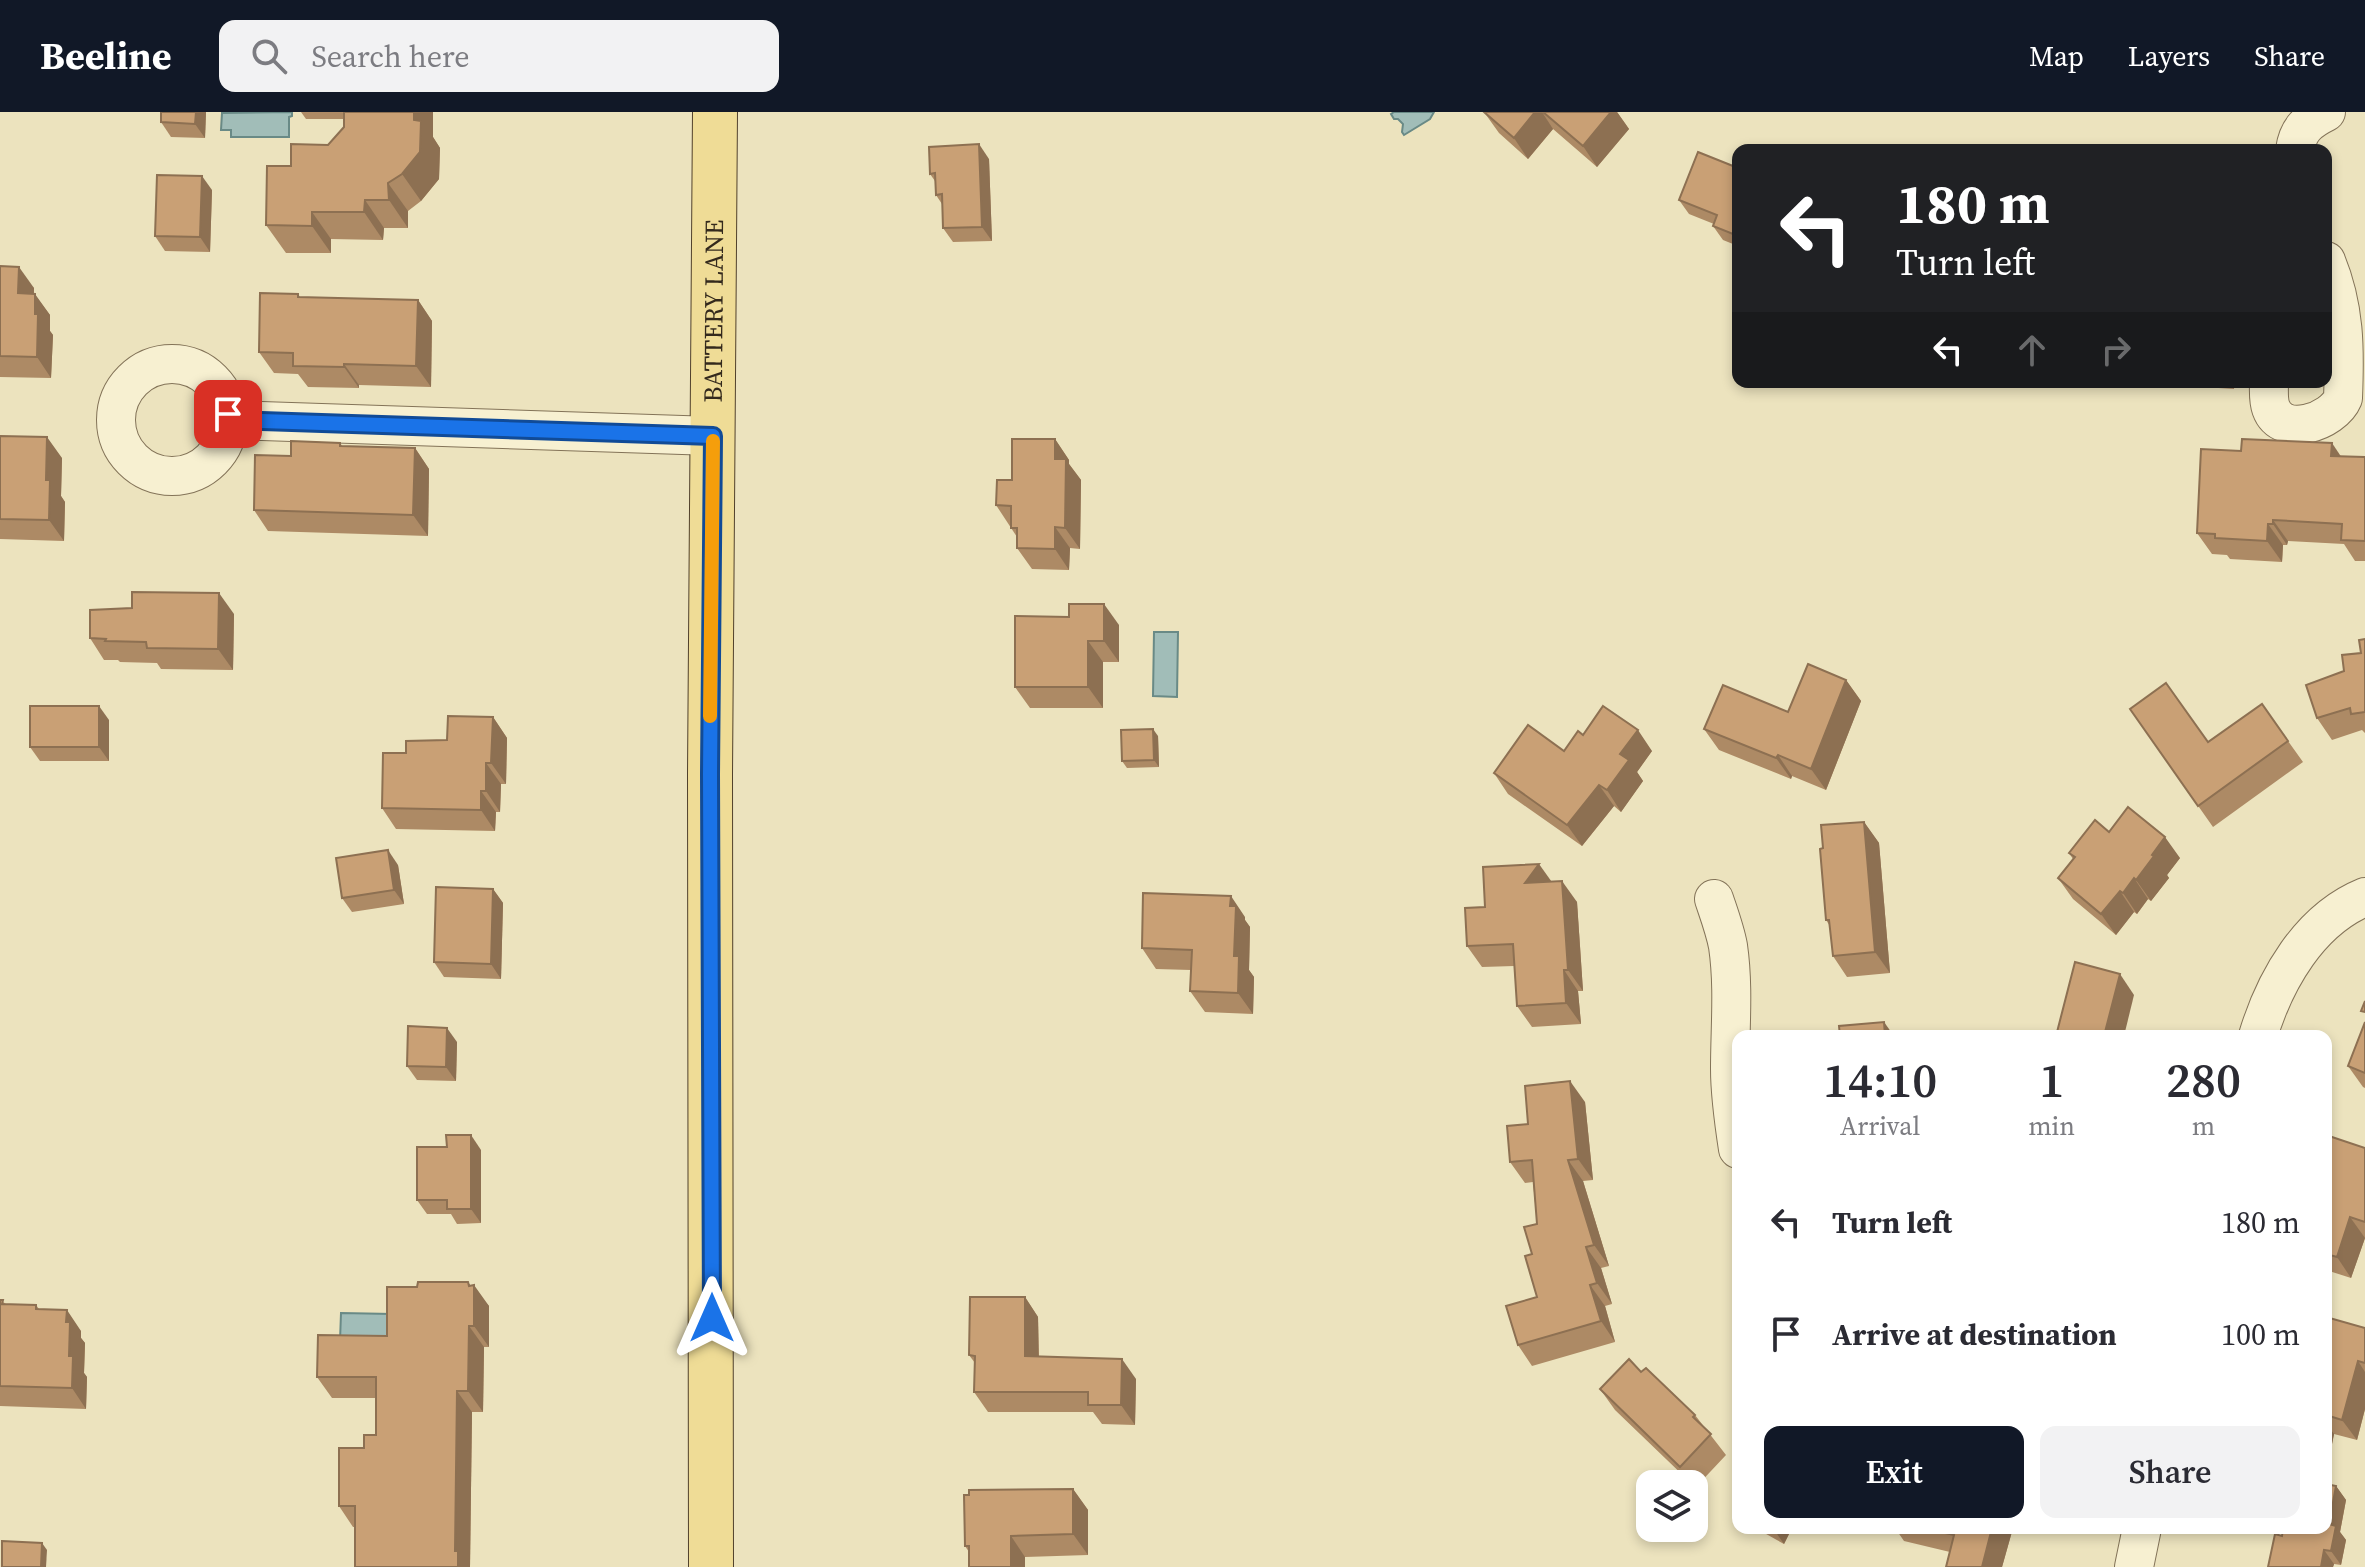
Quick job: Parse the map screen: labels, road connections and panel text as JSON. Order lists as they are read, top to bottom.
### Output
{
  "streets": {
    "main road": ["BATTERY LANE"]
  },
  "page": {
    "header": "Beeline",
    "search": "Search here",
    "nav": ["Map", "Layers", "Share"],
    "turn": ["180 m", "Turn left"],
    "eta": [
      "14:10",
      "Arrival",
      "1",
      "min",
      "280",
      "m"
    ],
    "list": [
      {
        "name": "Turn left",
        "value": "180 m"
      },
      {
        "name": "Arrive at destination",
        "value": "100 m"
      }
    ],
    "buttons": ["Exit", "Share"]
  }
}
